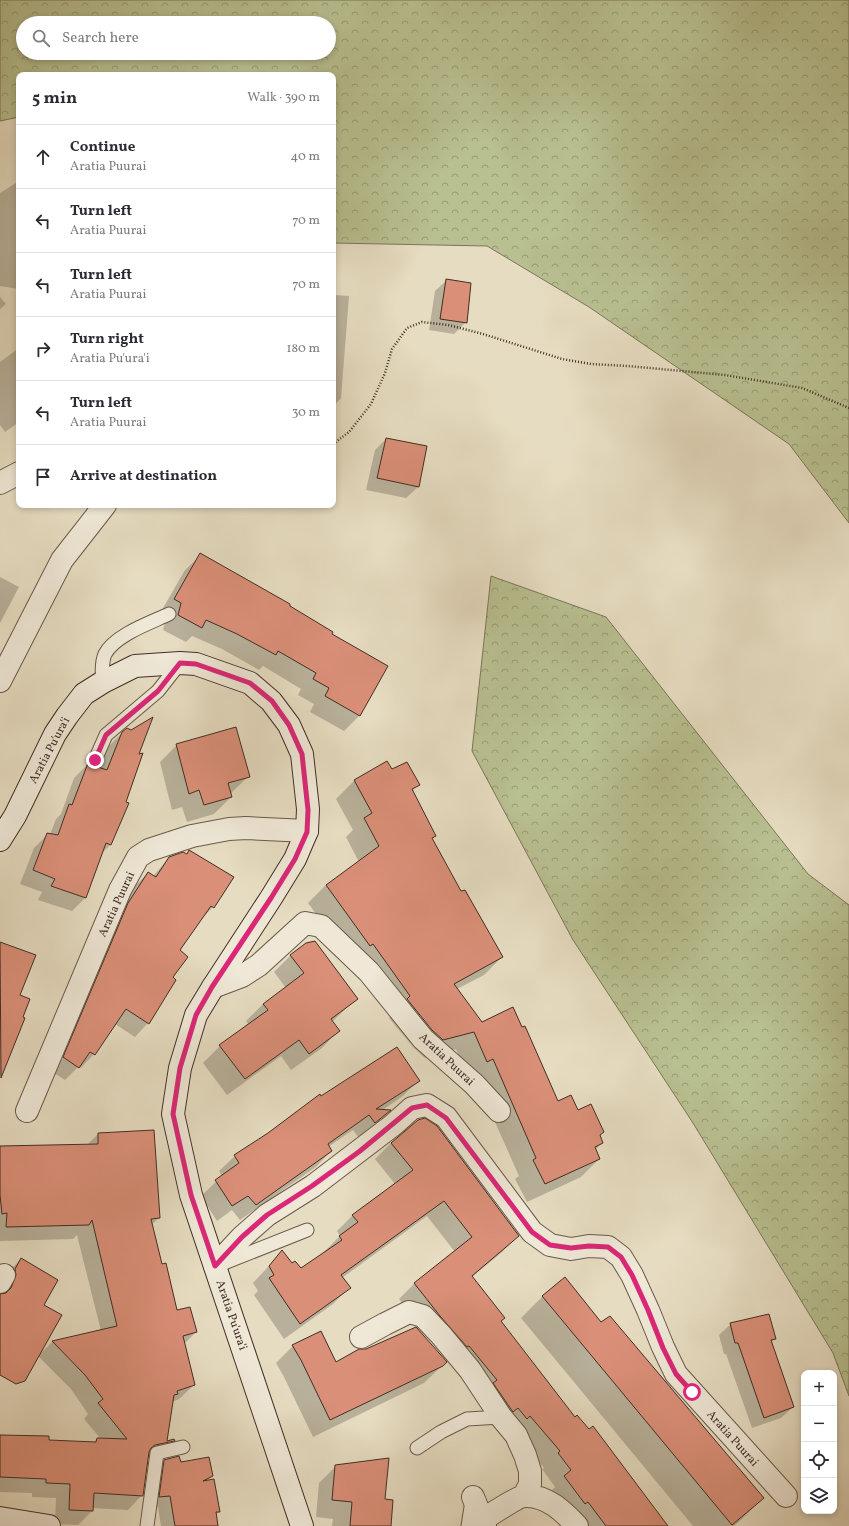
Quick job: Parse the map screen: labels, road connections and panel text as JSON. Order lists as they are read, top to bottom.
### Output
{
  "streets": {
    "street": ["Aratia Pu'ura'i", "Aratia Puurai"]
  },
  "crossings": [
    ["Aratia Pu'ura'i", "Aratia Puurai"]
  ],
  "page": {
    "search": "Search here",
    "heading": ["5 min", "Walk · 390 m"],
    "list": [
      ["Continue", "Aratia Puurai", "40 m"],
      ["Turn left", "Aratia Puurai", "70 m"],
      ["Turn left", "Aratia Puurai", "70 m"],
      ["Turn right", "Aratia Pu'ura'i", "180 m"],
      ["Turn left", "Aratia Puurai", "30 m"],
      "Arrive at destination"
    ],
    "map_buttons": ["+", "−"]
  }
}
